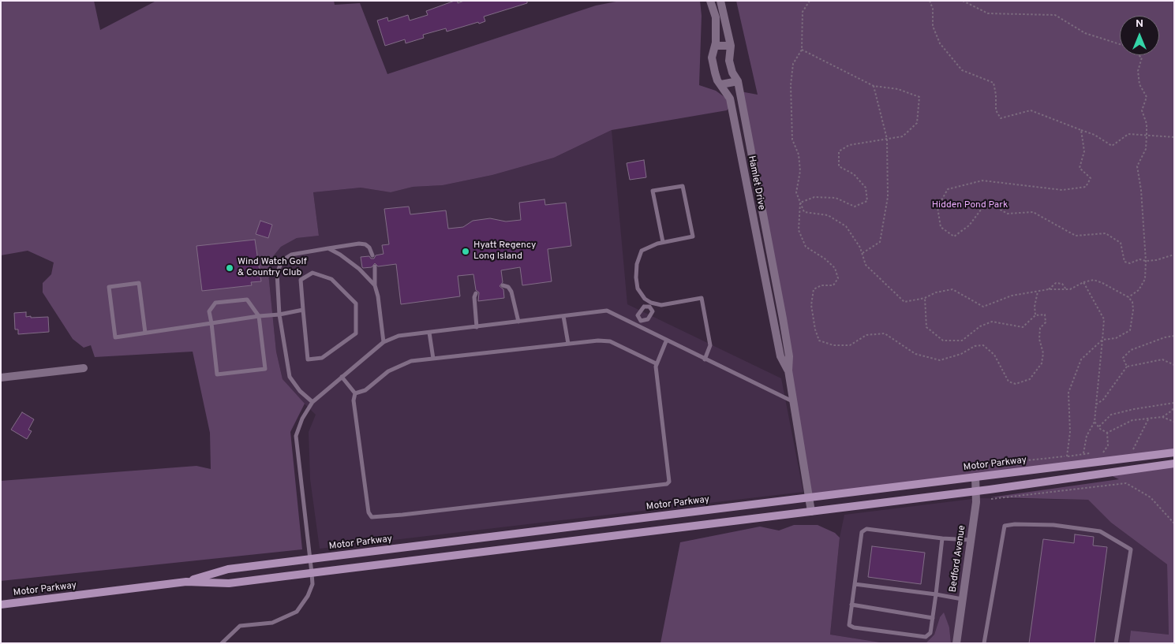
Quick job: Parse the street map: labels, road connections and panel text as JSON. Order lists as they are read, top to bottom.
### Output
{
  "streets": {
    "main road": ["Motor Parkway"],
    "street": ["Hamlet Drive", "Bedford Avenue"]
  },
  "crossings": [
    ["Hamlet Drive", "Motor Parkway"],
    ["Motor Parkway", "Bedford Avenue"]
  ],
  "parks": ["Hidden Pond Park"],
  "places": ["Hyatt Regency Long Island", "Wind Watch Golf & Country Club"],
  "north": "top"
}
